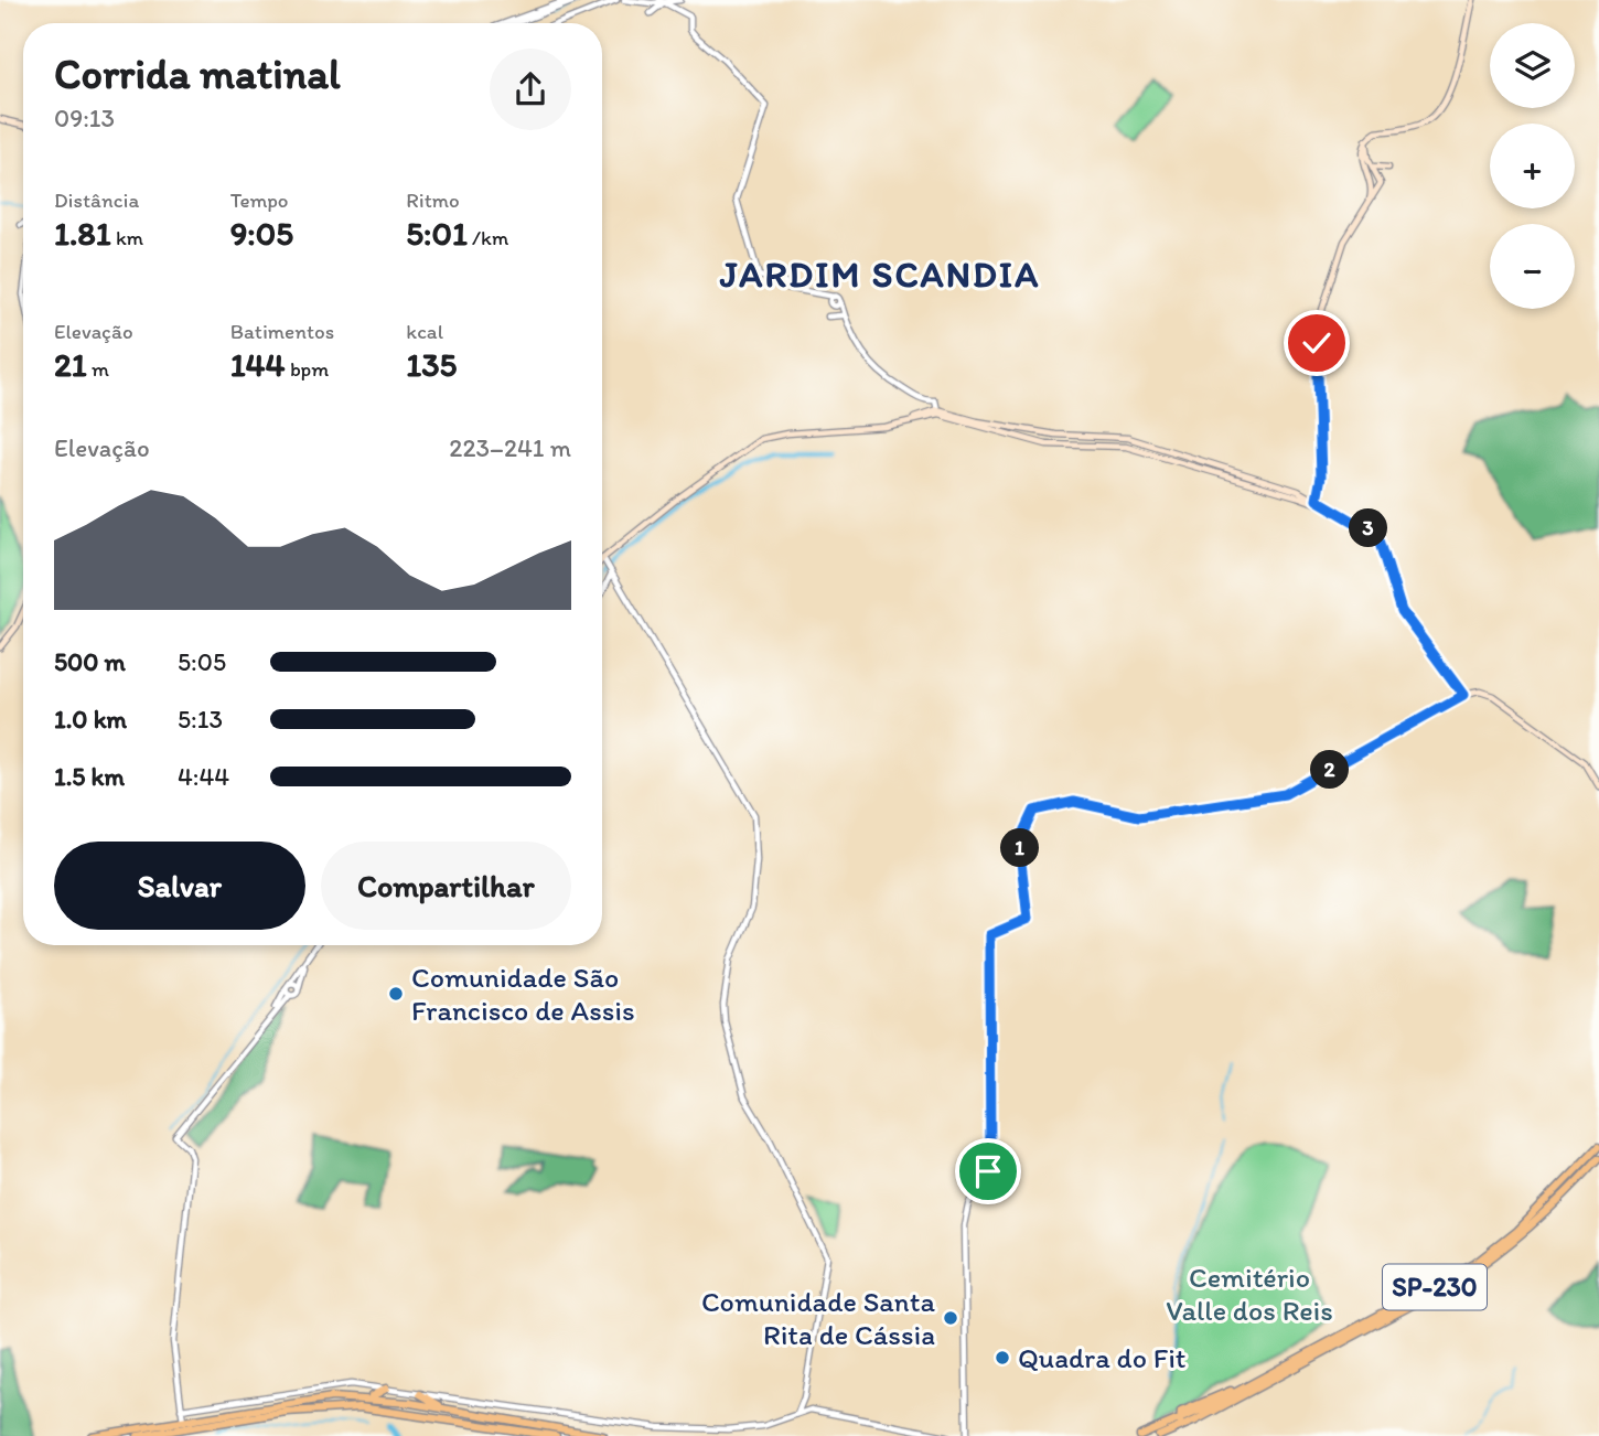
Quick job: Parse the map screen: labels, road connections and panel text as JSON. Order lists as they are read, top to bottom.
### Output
{
  "streets": {
    "highway": ["SP-230"]
  },
  "districts": ["JARDIM SCANDIA"],
  "parks": ["Cemitério Valle dos Reis"],
  "places": ["Comunidade São Francisco de Assis", "Comunidade Santa Rita de Cássia", "Quadra do Fit"],
  "page": {
    "map_buttons": ["+", "−"],
    "heading": ["Corrida matinal", "09:13"],
    "stats": [
      ["Distância", "1.81 km"],
      ["Tempo", "9:05"],
      ["Ritmo", "5:01 /km"],
      ["Elevação", "21 m"],
      ["Batimentos", "144 bpm"],
      ["kcal", "135"]
    ],
    "chart": ["Elevação", "223–241 m"],
    "pins": ["3", "2", "1"],
    "list": [
      {
        "name": "500 m",
        "note": "5:05"
      },
      {
        "name": "1.0 km",
        "note": "5:13"
      },
      {
        "name": "1.5 km",
        "note": "4:44"
      }
    ],
    "buttons": ["Salvar", "Compartilhar"]
  }
}
